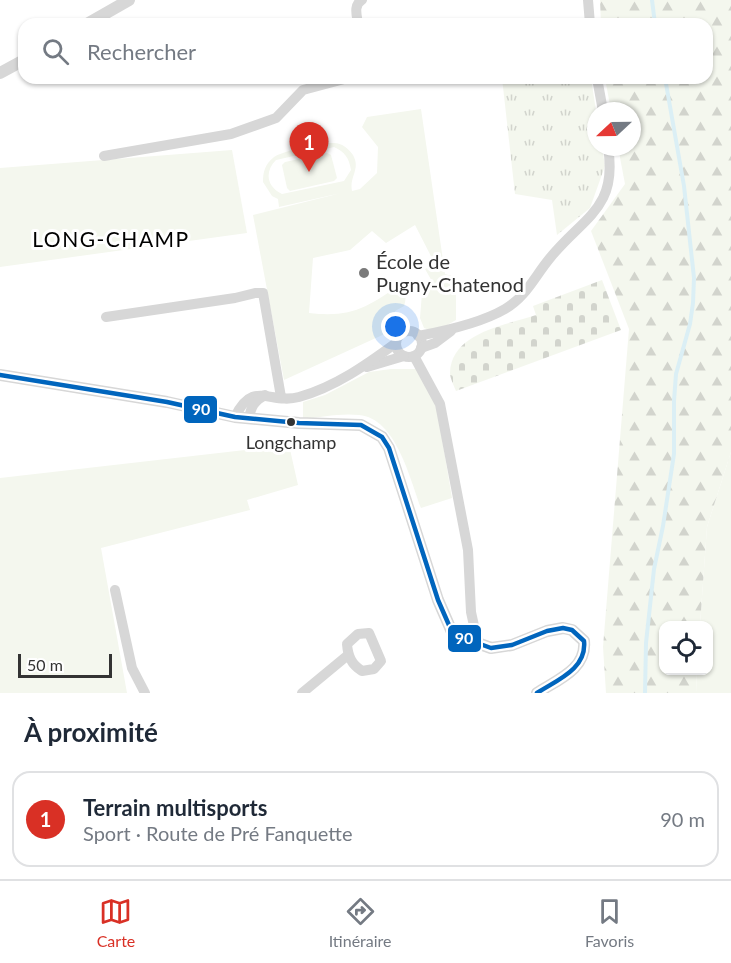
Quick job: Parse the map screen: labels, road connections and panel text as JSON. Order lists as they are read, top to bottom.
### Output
{
  "districts": ["LONG-CHAMP"],
  "places": ["École de Pugny-Chatenod", "Longchamp"],
  "lines": ["transit line 90"],
  "scale_bar": "50 m",
  "north": "left",
  "page": {
    "search": "Rechercher",
    "pins": "1",
    "scale": "50 m",
    "heading": "À proximité",
    "list": [
      {
        "mark": "1",
        "name": "Terrain multisports",
        "note": "Sport · Route de Pré Fanquette",
        "value": "90 m"
      }
    ],
    "nav": ["Carte", "Itinéraire", "Favoris"]
  }
}
